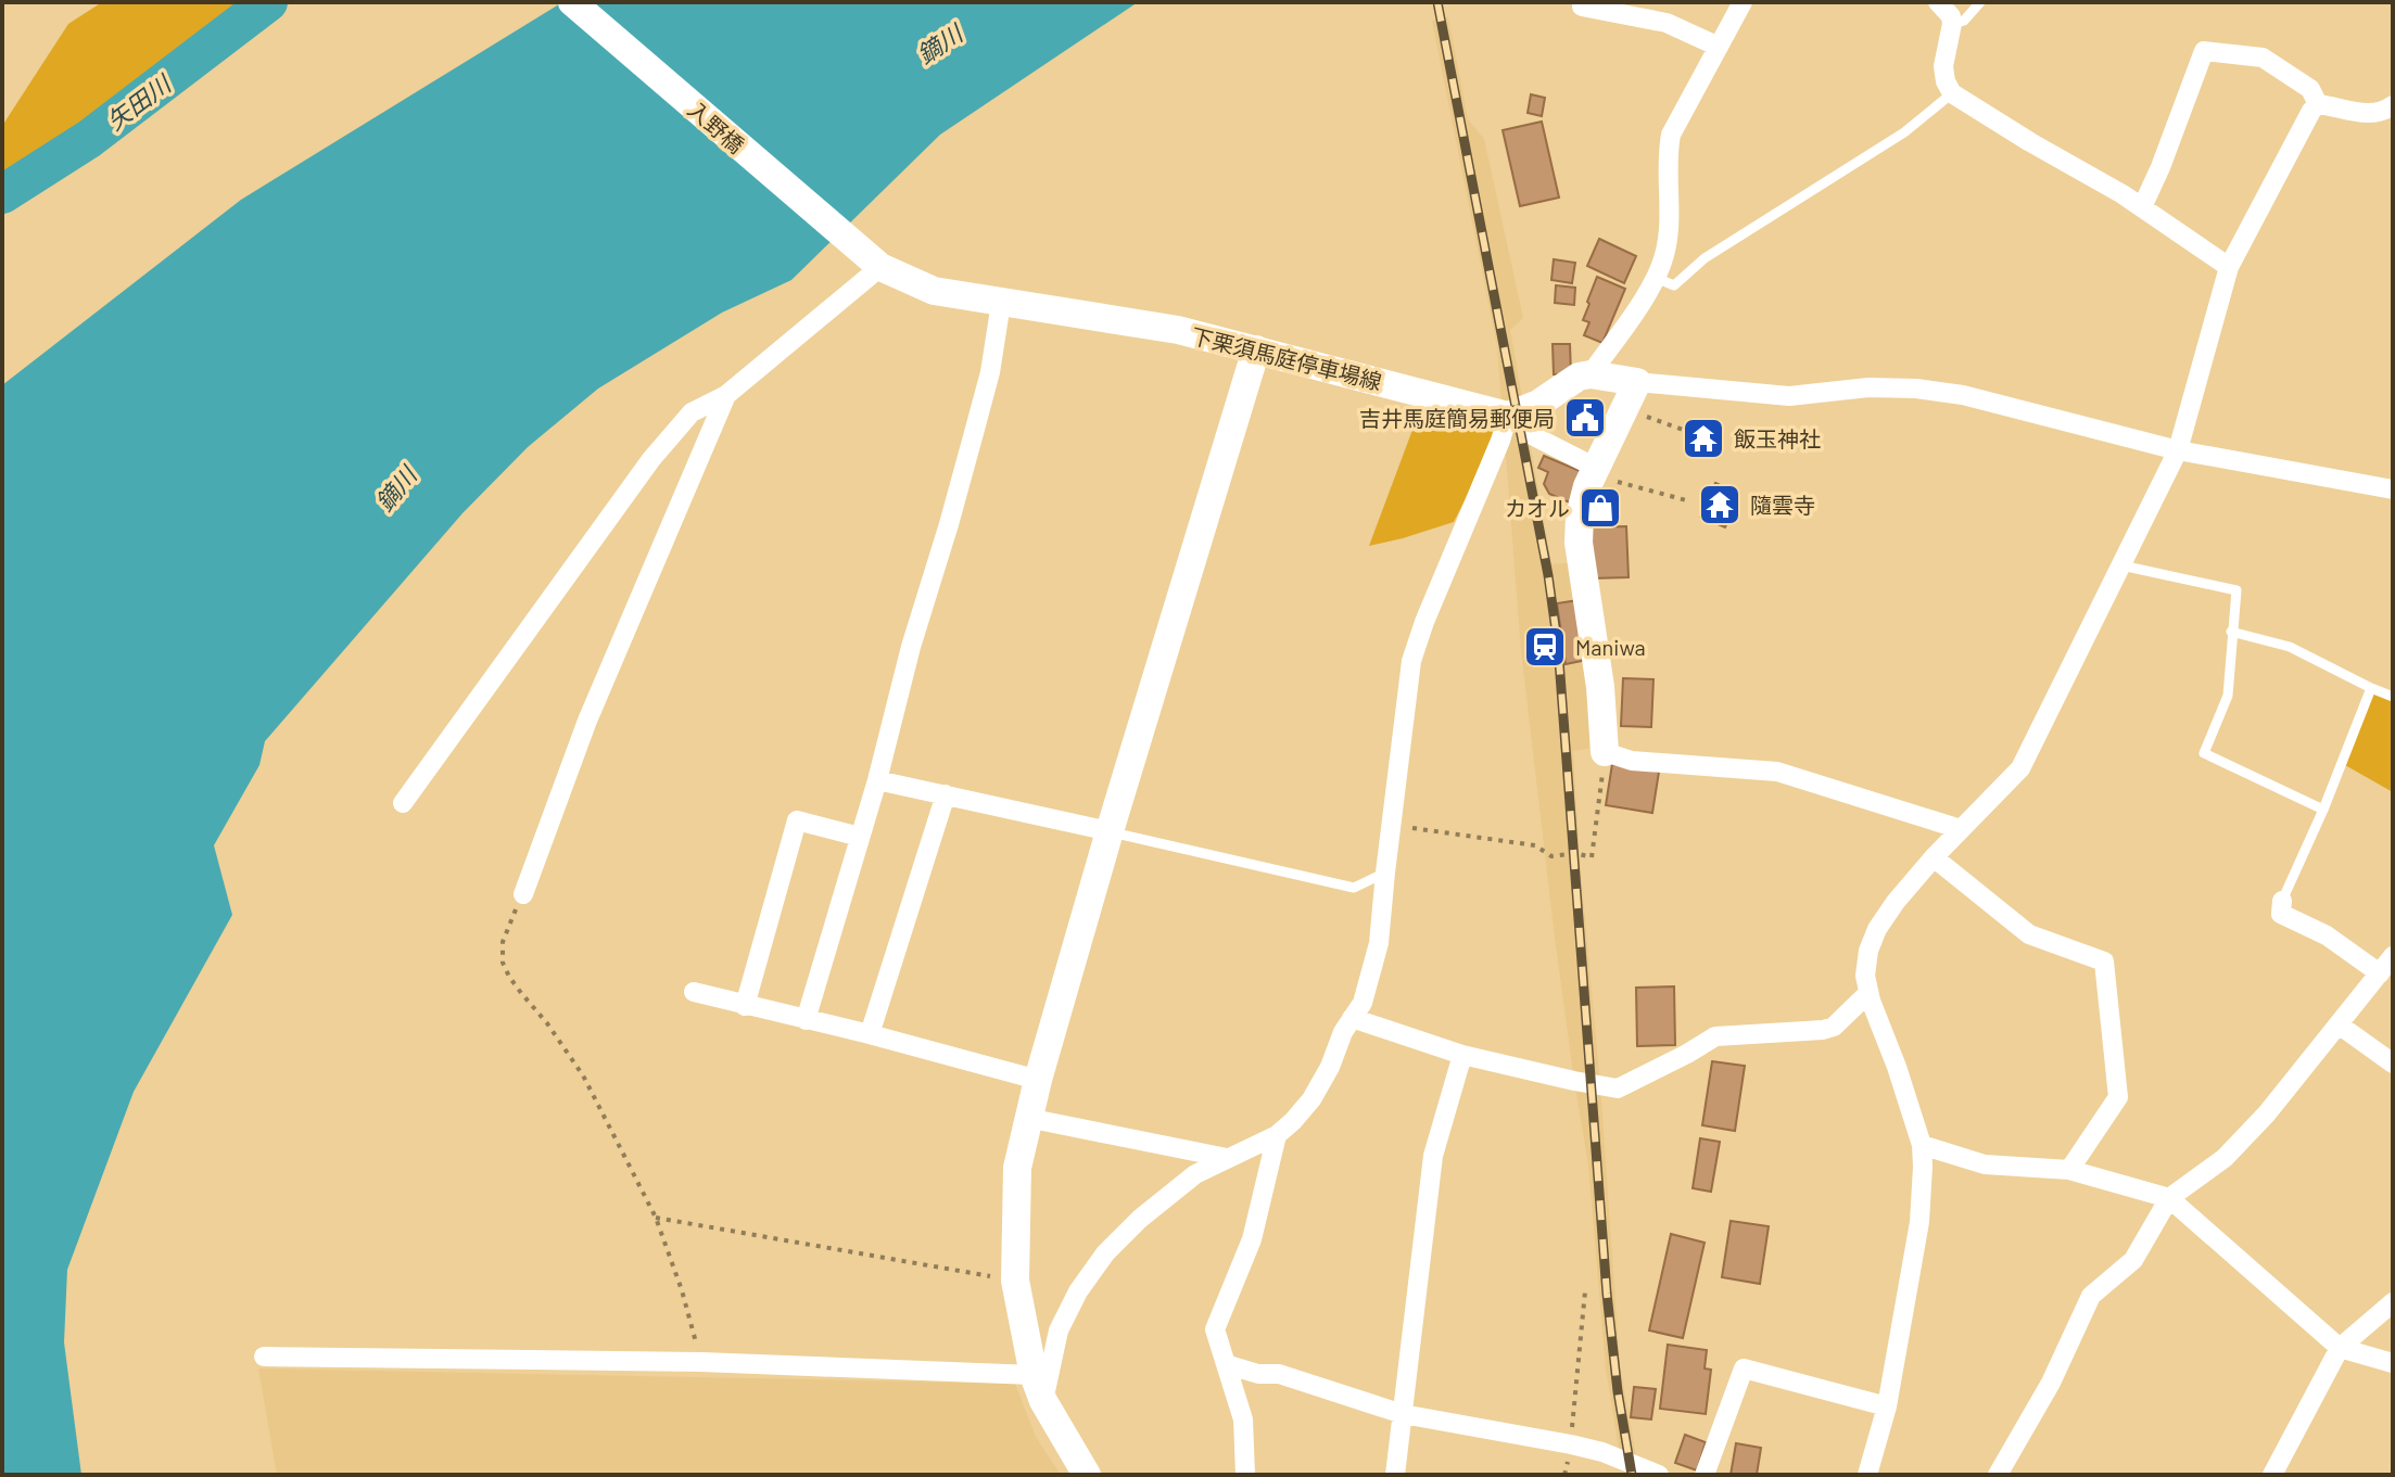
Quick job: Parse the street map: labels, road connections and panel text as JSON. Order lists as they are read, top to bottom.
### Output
{
  "streets": {
    "main road": ["入野橋", "下栗須馬庭停車場線"]
  },
  "crossings": [
    ["入野橋", "下栗須馬庭停車場線"]
  ],
  "water": ["鏑川", "矢田川"],
  "places": {
    "public building": ["吉井馬庭簡易郵便局"],
    "temple": ["飯玉神社", "隨雲寺"],
    "shop": ["カオル"],
    "station": ["Maniwa"]
  }
}
